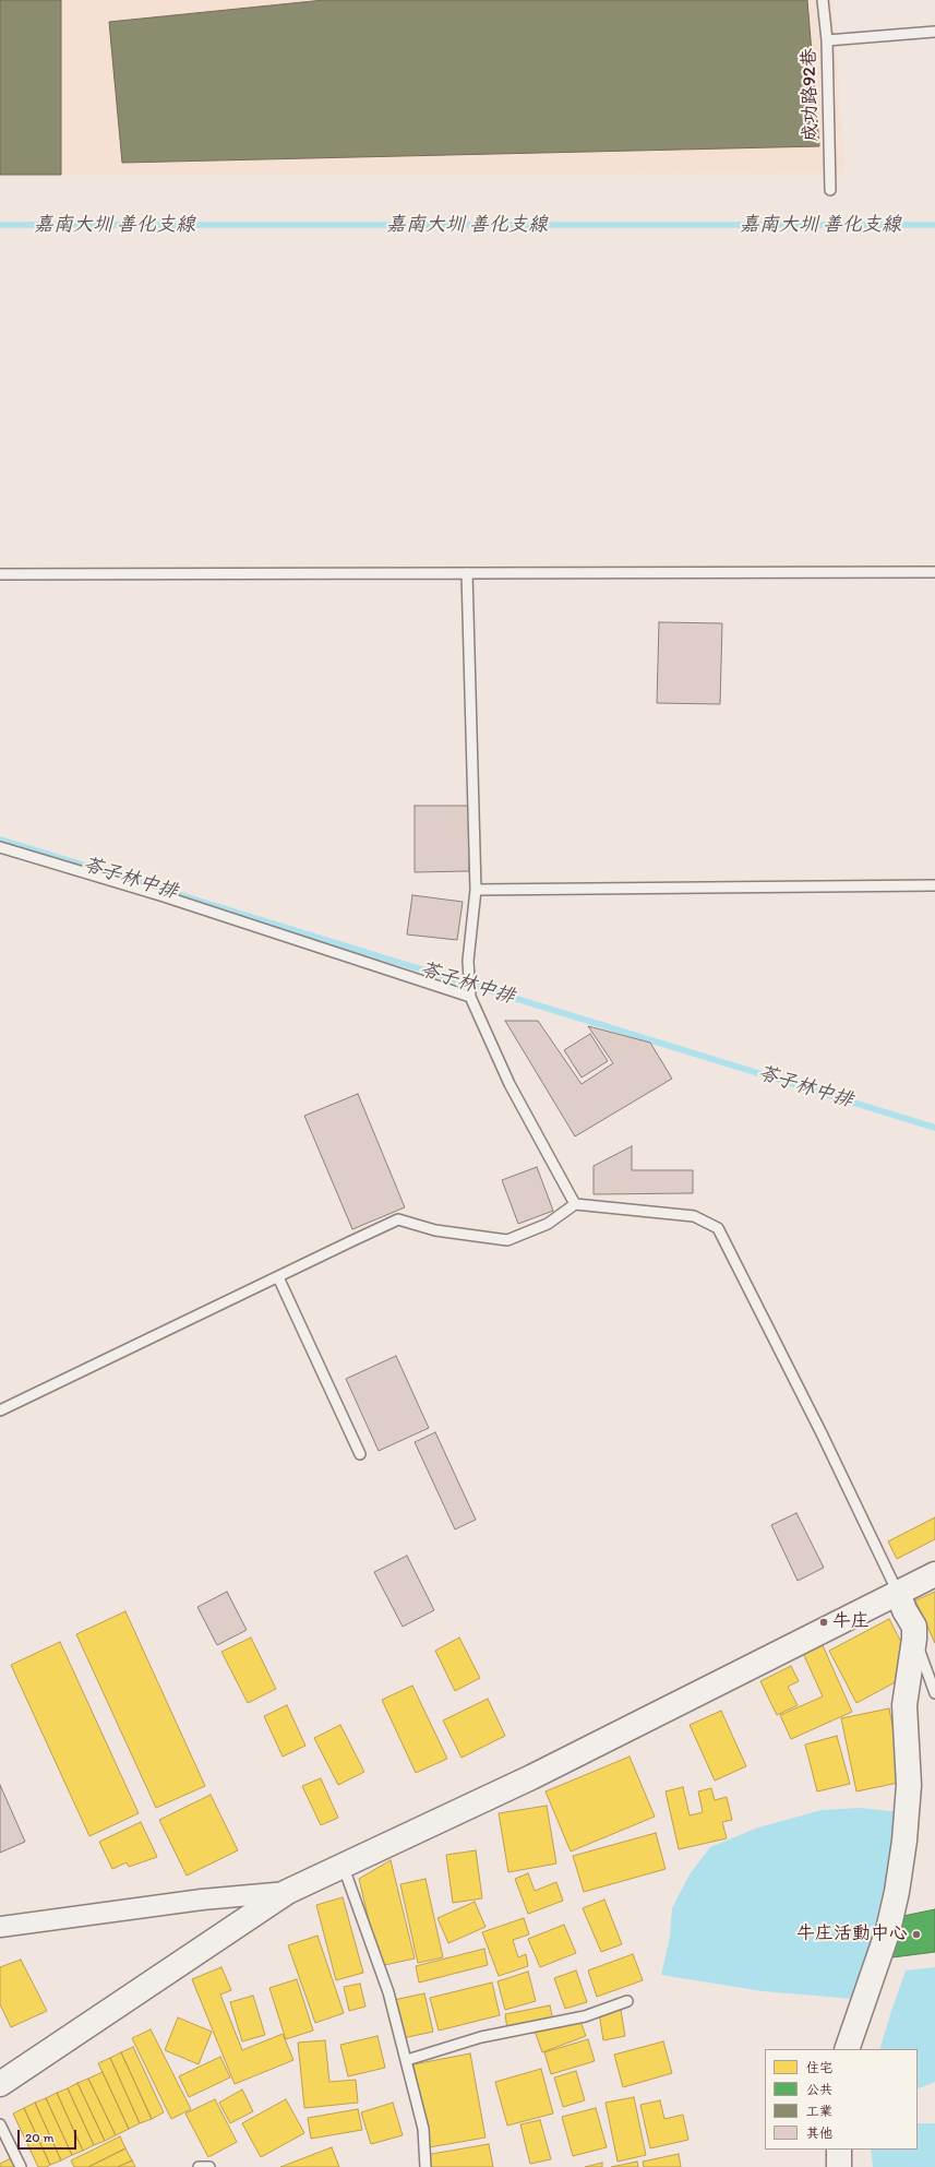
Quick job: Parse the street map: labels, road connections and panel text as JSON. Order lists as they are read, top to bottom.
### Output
{
  "streets": {
    "lane": ["成功路92巷"]
  },
  "water": ["嘉南大圳 善化支線", "苓子林中排"],
  "places": ["牛庄", "牛庄活動中心"],
  "legend": [
    "住宅",
    "公共",
    "工業",
    "其他"
  ],
  "scale_bar": "20 m"
}
